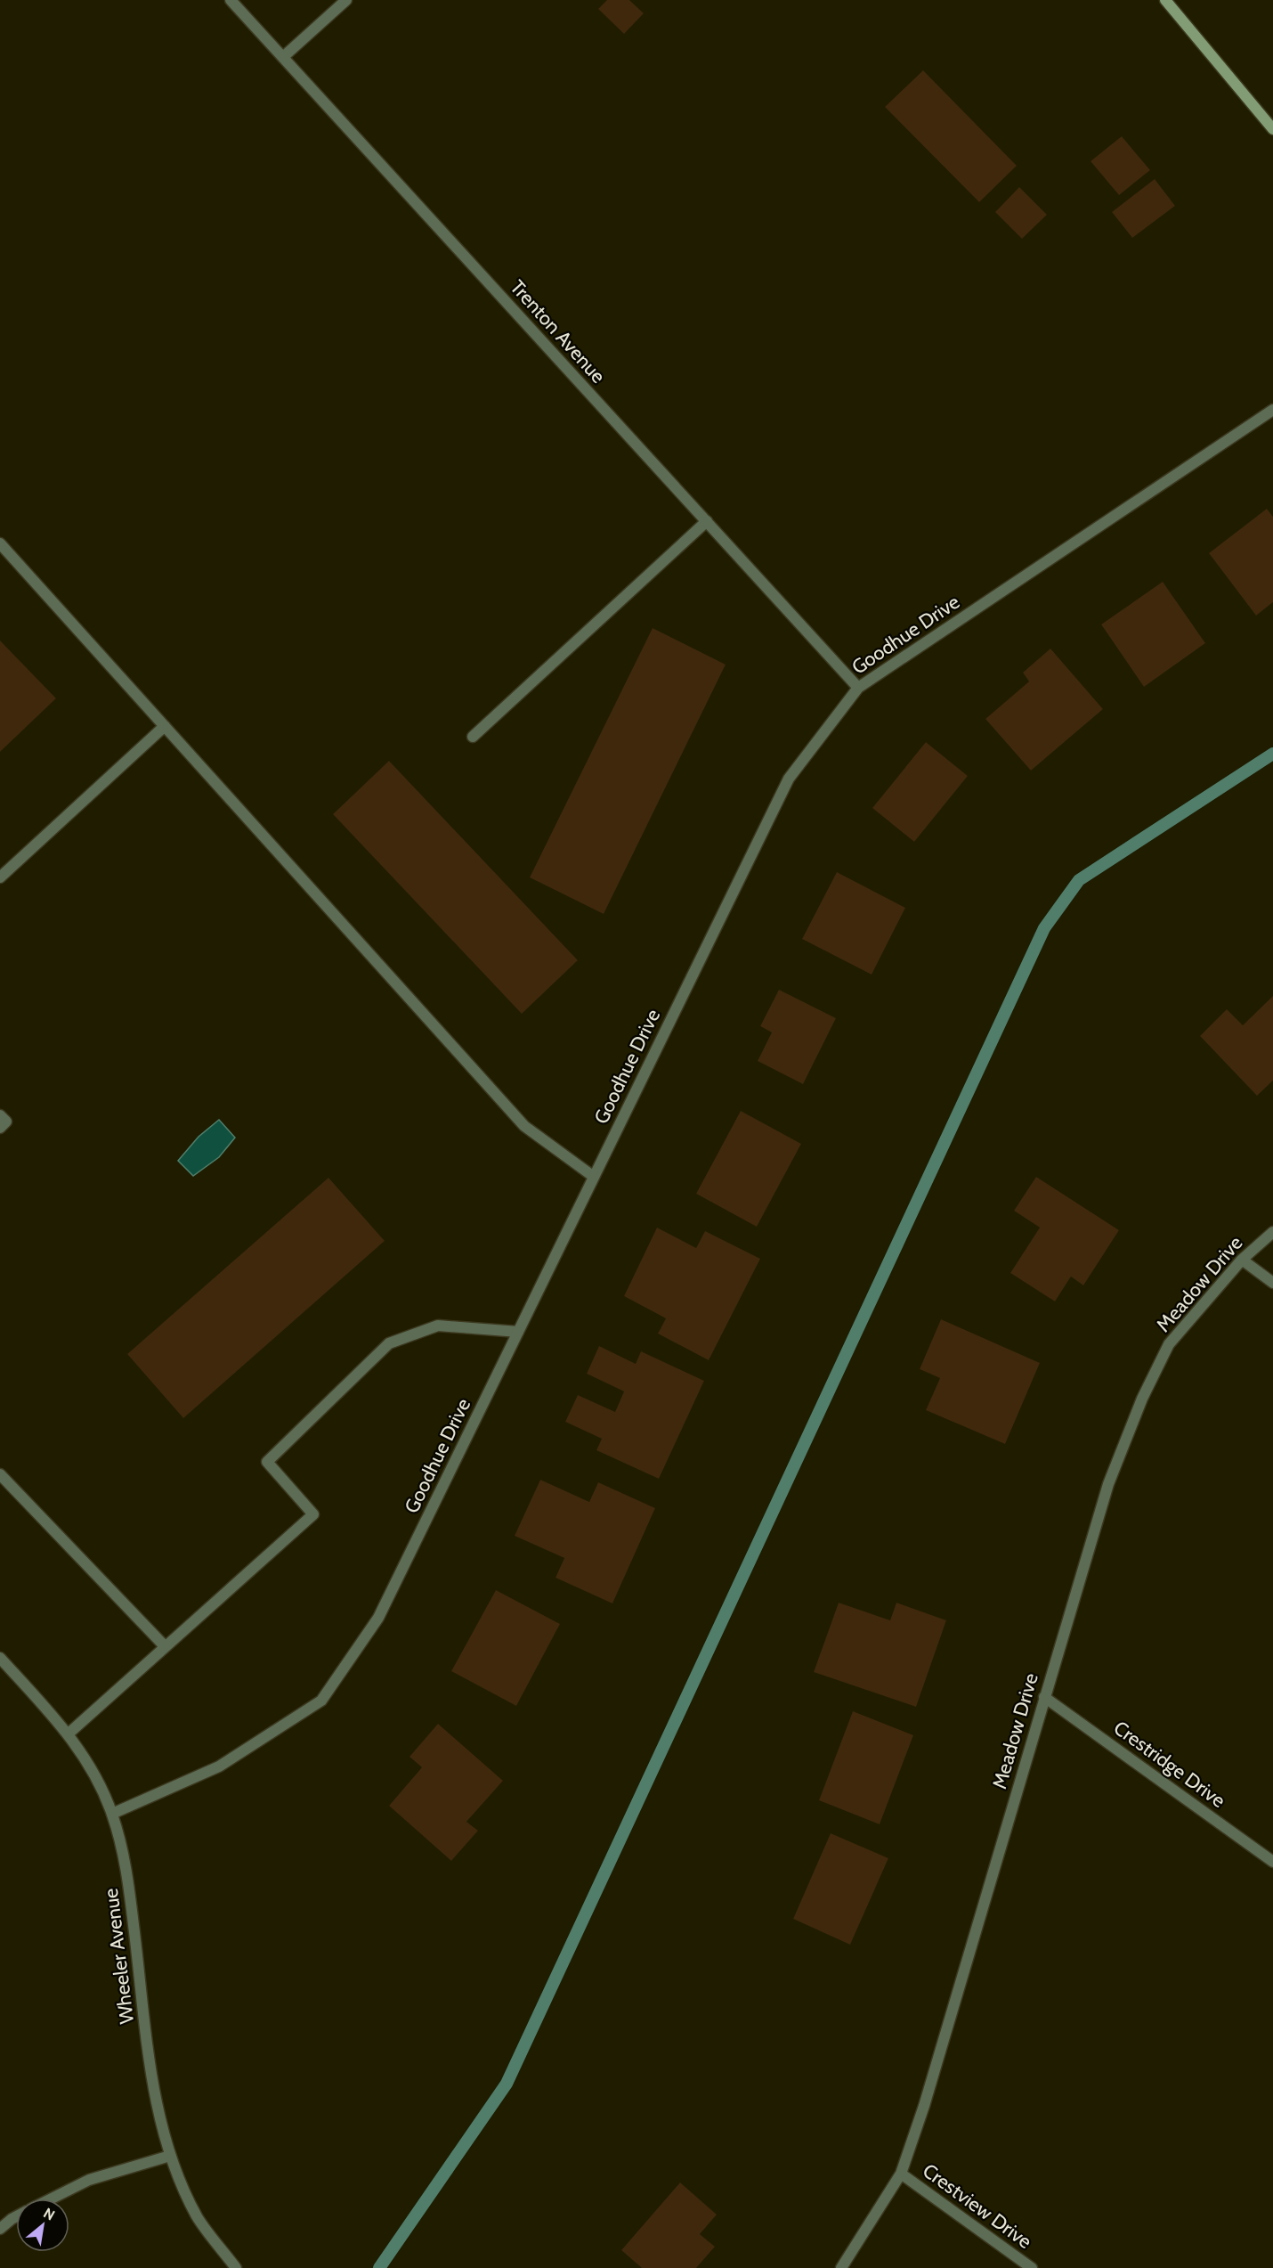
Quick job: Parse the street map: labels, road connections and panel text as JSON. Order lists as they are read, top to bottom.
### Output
{
  "streets": {
    "street": [
      "Trenton Avenue",
      "Goodhue Drive",
      "Meadow Drive",
      "Crestridge Drive",
      "Wheeler Avenue",
      "Crestview Drive"
    ]
  },
  "crossings": [
    ["Trenton Avenue", "Goodhue Drive"],
    ["Goodhue Drive", "Wheeler Avenue"],
    ["Meadow Drive", "Crestridge Drive"],
    ["Meadow Drive", "Crestview Drive"]
  ],
  "north": "top right"
}
